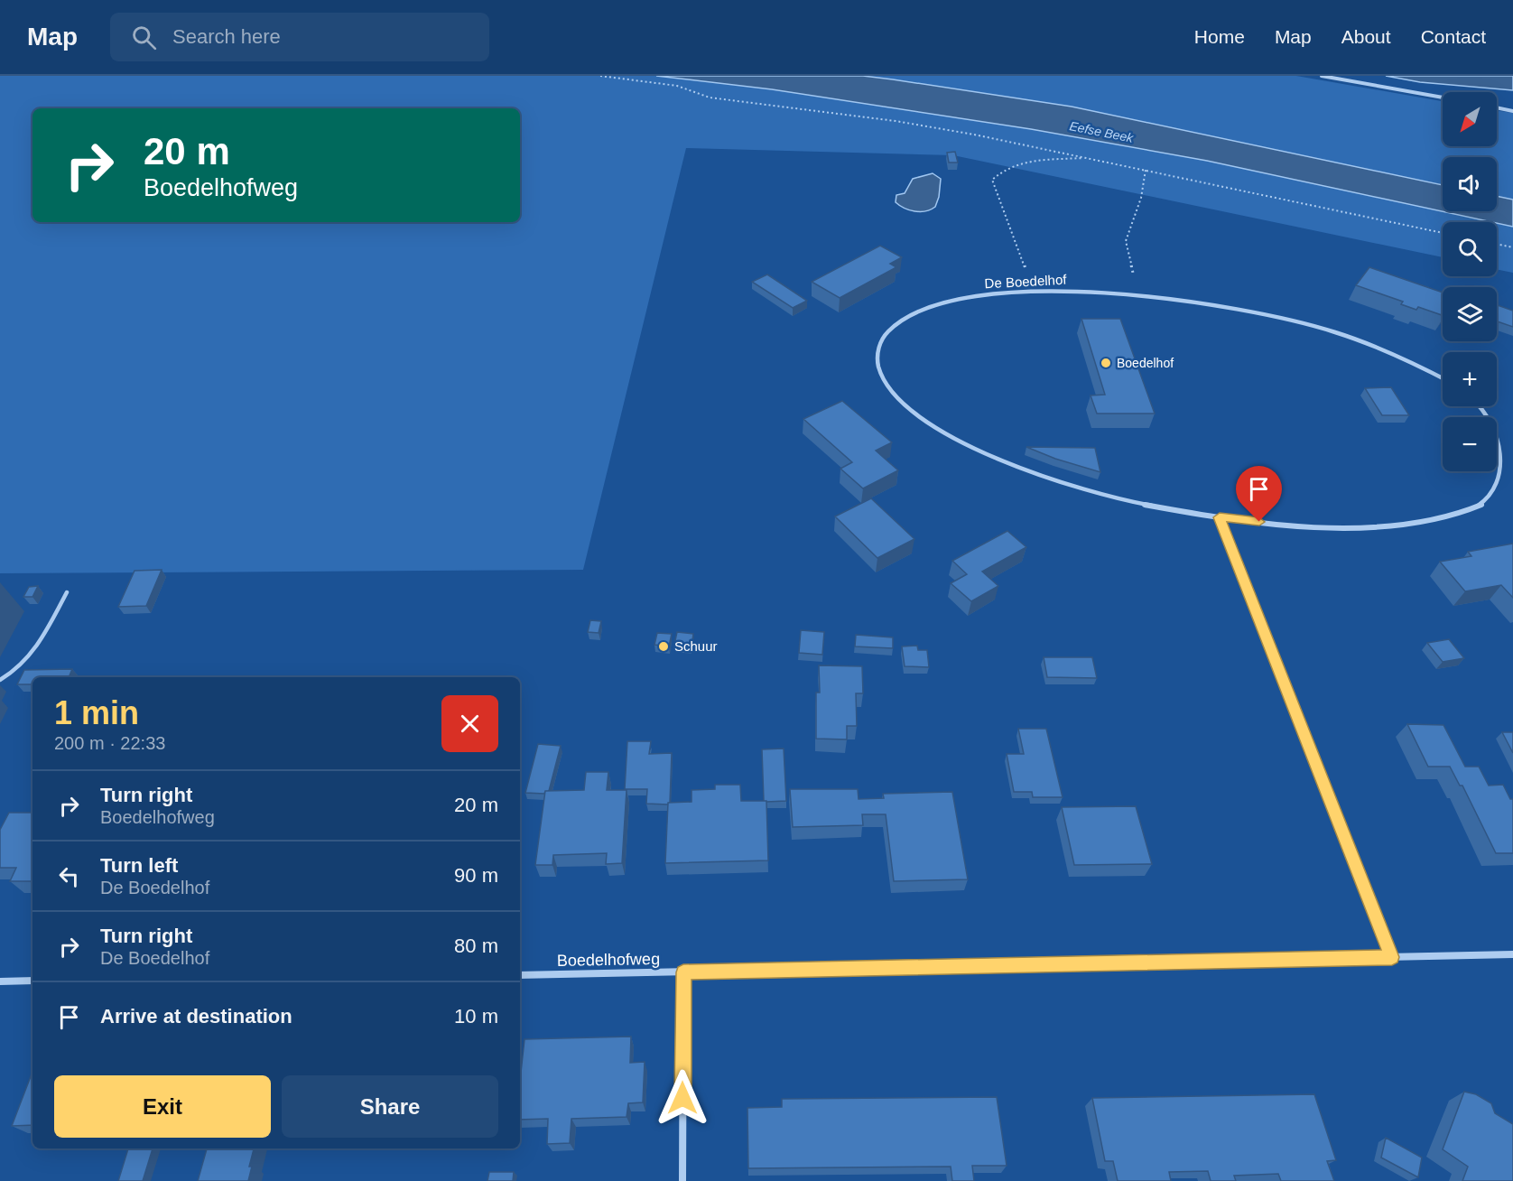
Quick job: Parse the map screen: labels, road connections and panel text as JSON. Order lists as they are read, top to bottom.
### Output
{
  "streets": {
    "street": ["De Boedelhof", "Boedelhofweg"]
  },
  "water": ["Eefse Beek"],
  "places": ["Boedelhof", "Schuur"],
  "north": "bottom left",
  "page": {
    "header": "Map",
    "search": "Search here",
    "nav": [
      "Home",
      "Map",
      "About",
      "Contact"
    ],
    "map_buttons": ["+", "−"],
    "turn": ["20 m", "Boedelhofweg"],
    "heading": ["1 min", "200 m · 22:33"],
    "list": [
      {
        "name": "Turn right",
        "note": "Boedelhofweg",
        "value": "20 m"
      },
      {
        "name": "Turn left",
        "note": "De Boedelhof",
        "value": "90 m"
      },
      {
        "name": "Turn right",
        "note": "De Boedelhof",
        "value": "80 m"
      },
      {
        "name": "Arrive at destination",
        "value": "10 m"
      }
    ],
    "buttons": ["Exit", "Share"]
  }
}
